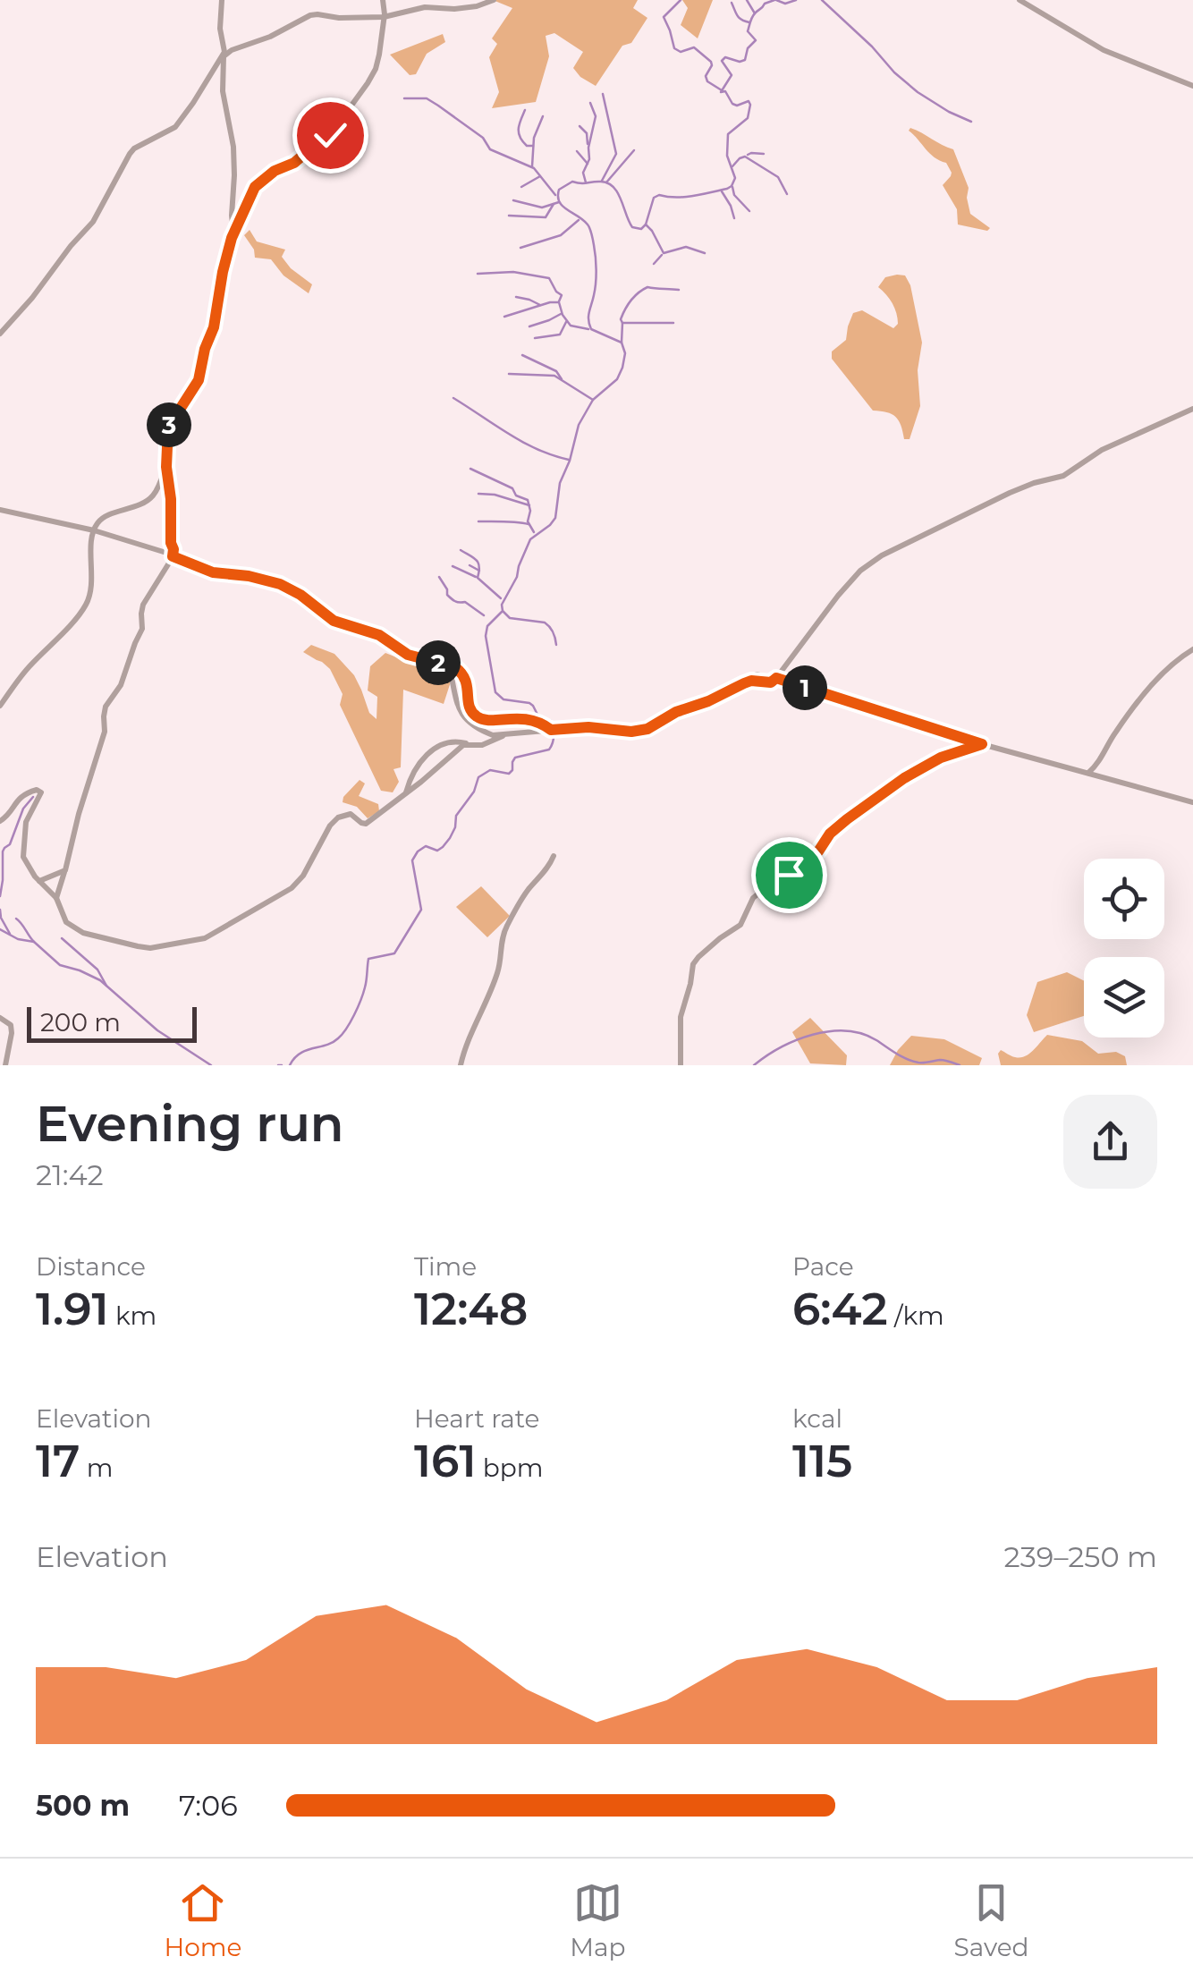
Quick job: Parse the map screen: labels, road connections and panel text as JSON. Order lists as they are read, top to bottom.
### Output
{
  "scale_bar": "200 m",
  "page": {
    "pins": ["3", "2", "1"],
    "scale": "200 m",
    "heading": ["Evening run", "21:42"],
    "stats": [
      ["Distance", "1.91 km"],
      ["Time", "12:48"],
      ["Pace", "6:42 /km"],
      ["Elevation", "17 m"],
      ["Heart rate", "161 bpm"],
      ["kcal", "115"]
    ],
    "chart": ["Elevation", "239–250 m"],
    "list": [
      {
        "name": "500 m",
        "note": "7:06"
      }
    ],
    "tabs": ["Home", "Map", "Saved"]
  }
}
